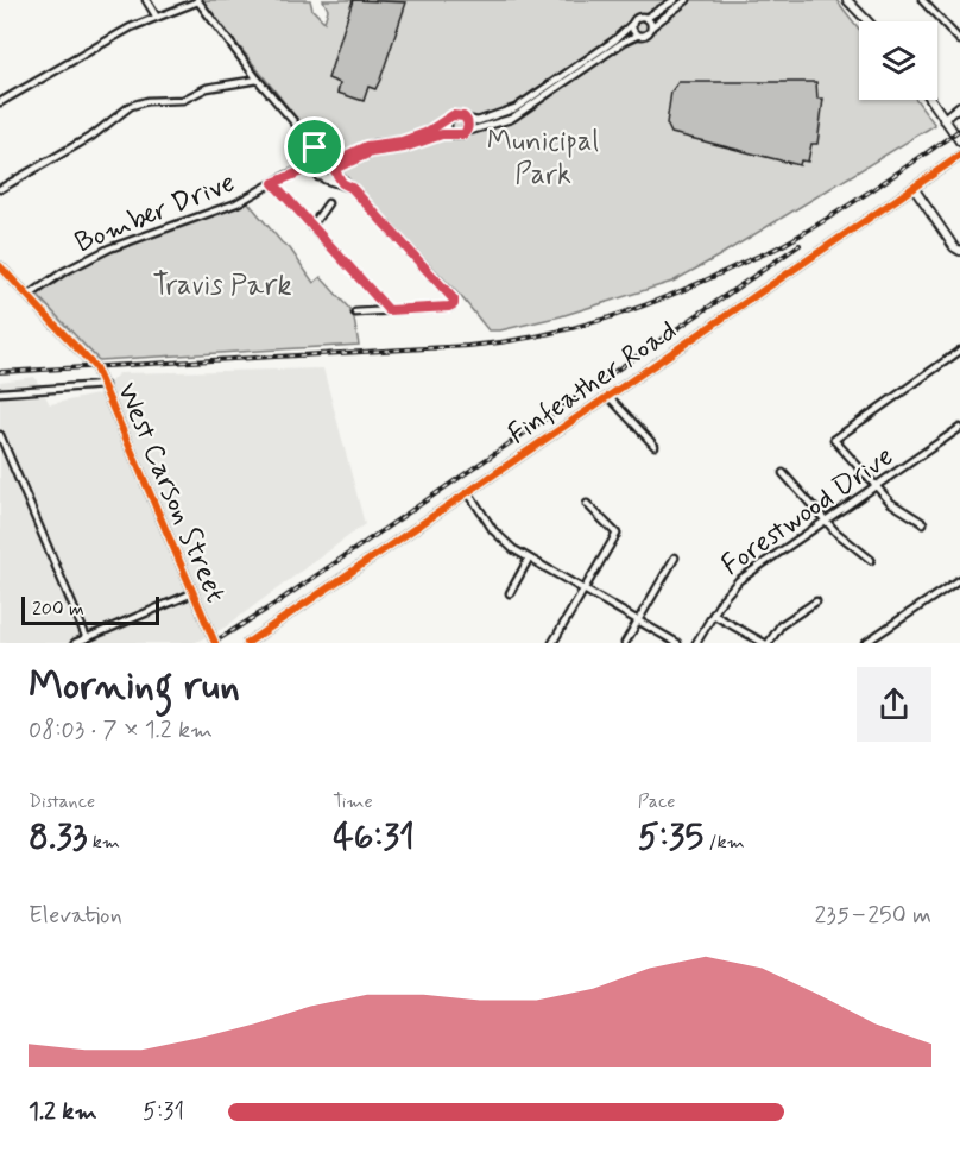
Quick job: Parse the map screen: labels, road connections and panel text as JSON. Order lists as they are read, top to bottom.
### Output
{
  "streets": {
    "street": [
      "Bomber Drive",
      "Finfeather Road",
      "West Carson Street",
      "Forestwood Drive"
    ]
  },
  "crossings": [
    ["Bomber Drive", "West Carson Street"]
  ],
  "parks": ["Municipal Park", "Travis Park"],
  "scale_bar": "200 m",
  "page": {
    "scale": "200 m",
    "heading": ["Morning run", "08:03 · 7 × 1.2 km"],
    "stats": [
      ["Distance", "8.33 km"],
      ["Time", "46:31"],
      ["Pace", "5:35 /km"]
    ],
    "chart": ["Elevation", "235–250 m"],
    "list": [
      {
        "name": "1.2 km",
        "note": "5:31"
      }
    ]
  }
}
